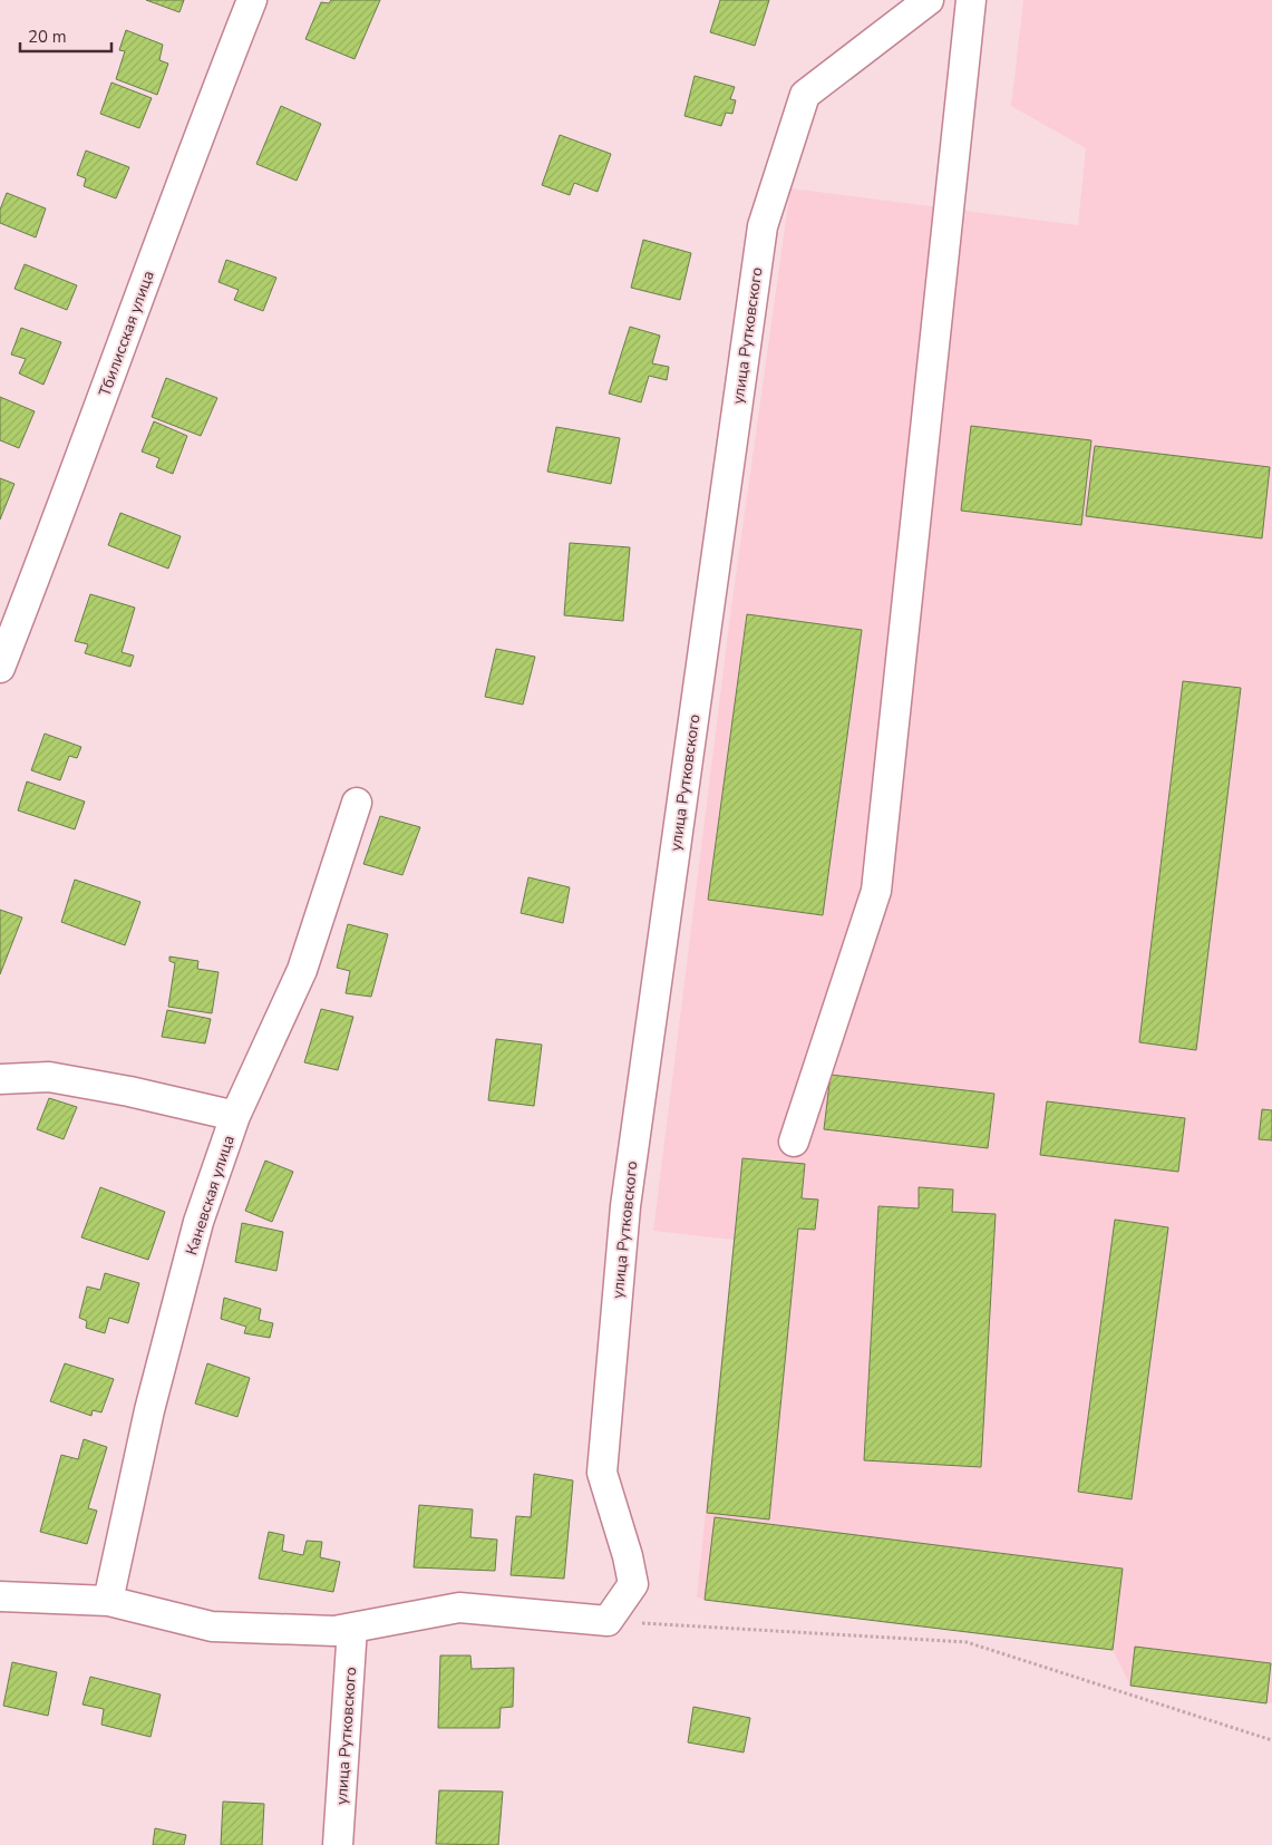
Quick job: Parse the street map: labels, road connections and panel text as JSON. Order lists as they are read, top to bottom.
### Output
{
  "streets": {
    "street": ["Тбилисская улица", "улица Рутковского", "Каневская улица"]
  },
  "scale_bar": "20 m"
}
